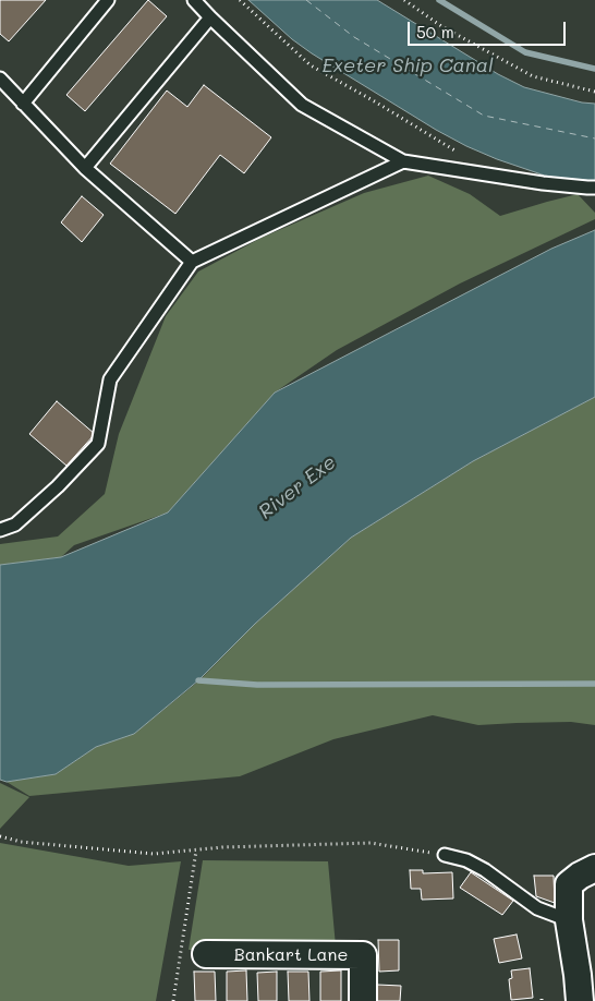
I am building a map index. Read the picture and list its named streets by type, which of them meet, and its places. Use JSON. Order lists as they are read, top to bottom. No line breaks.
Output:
{"streets":{"street":["Bankart Lane"]},"water":["Exeter Ship Canal","River Exe"],"scale_bar":"50 m"}
